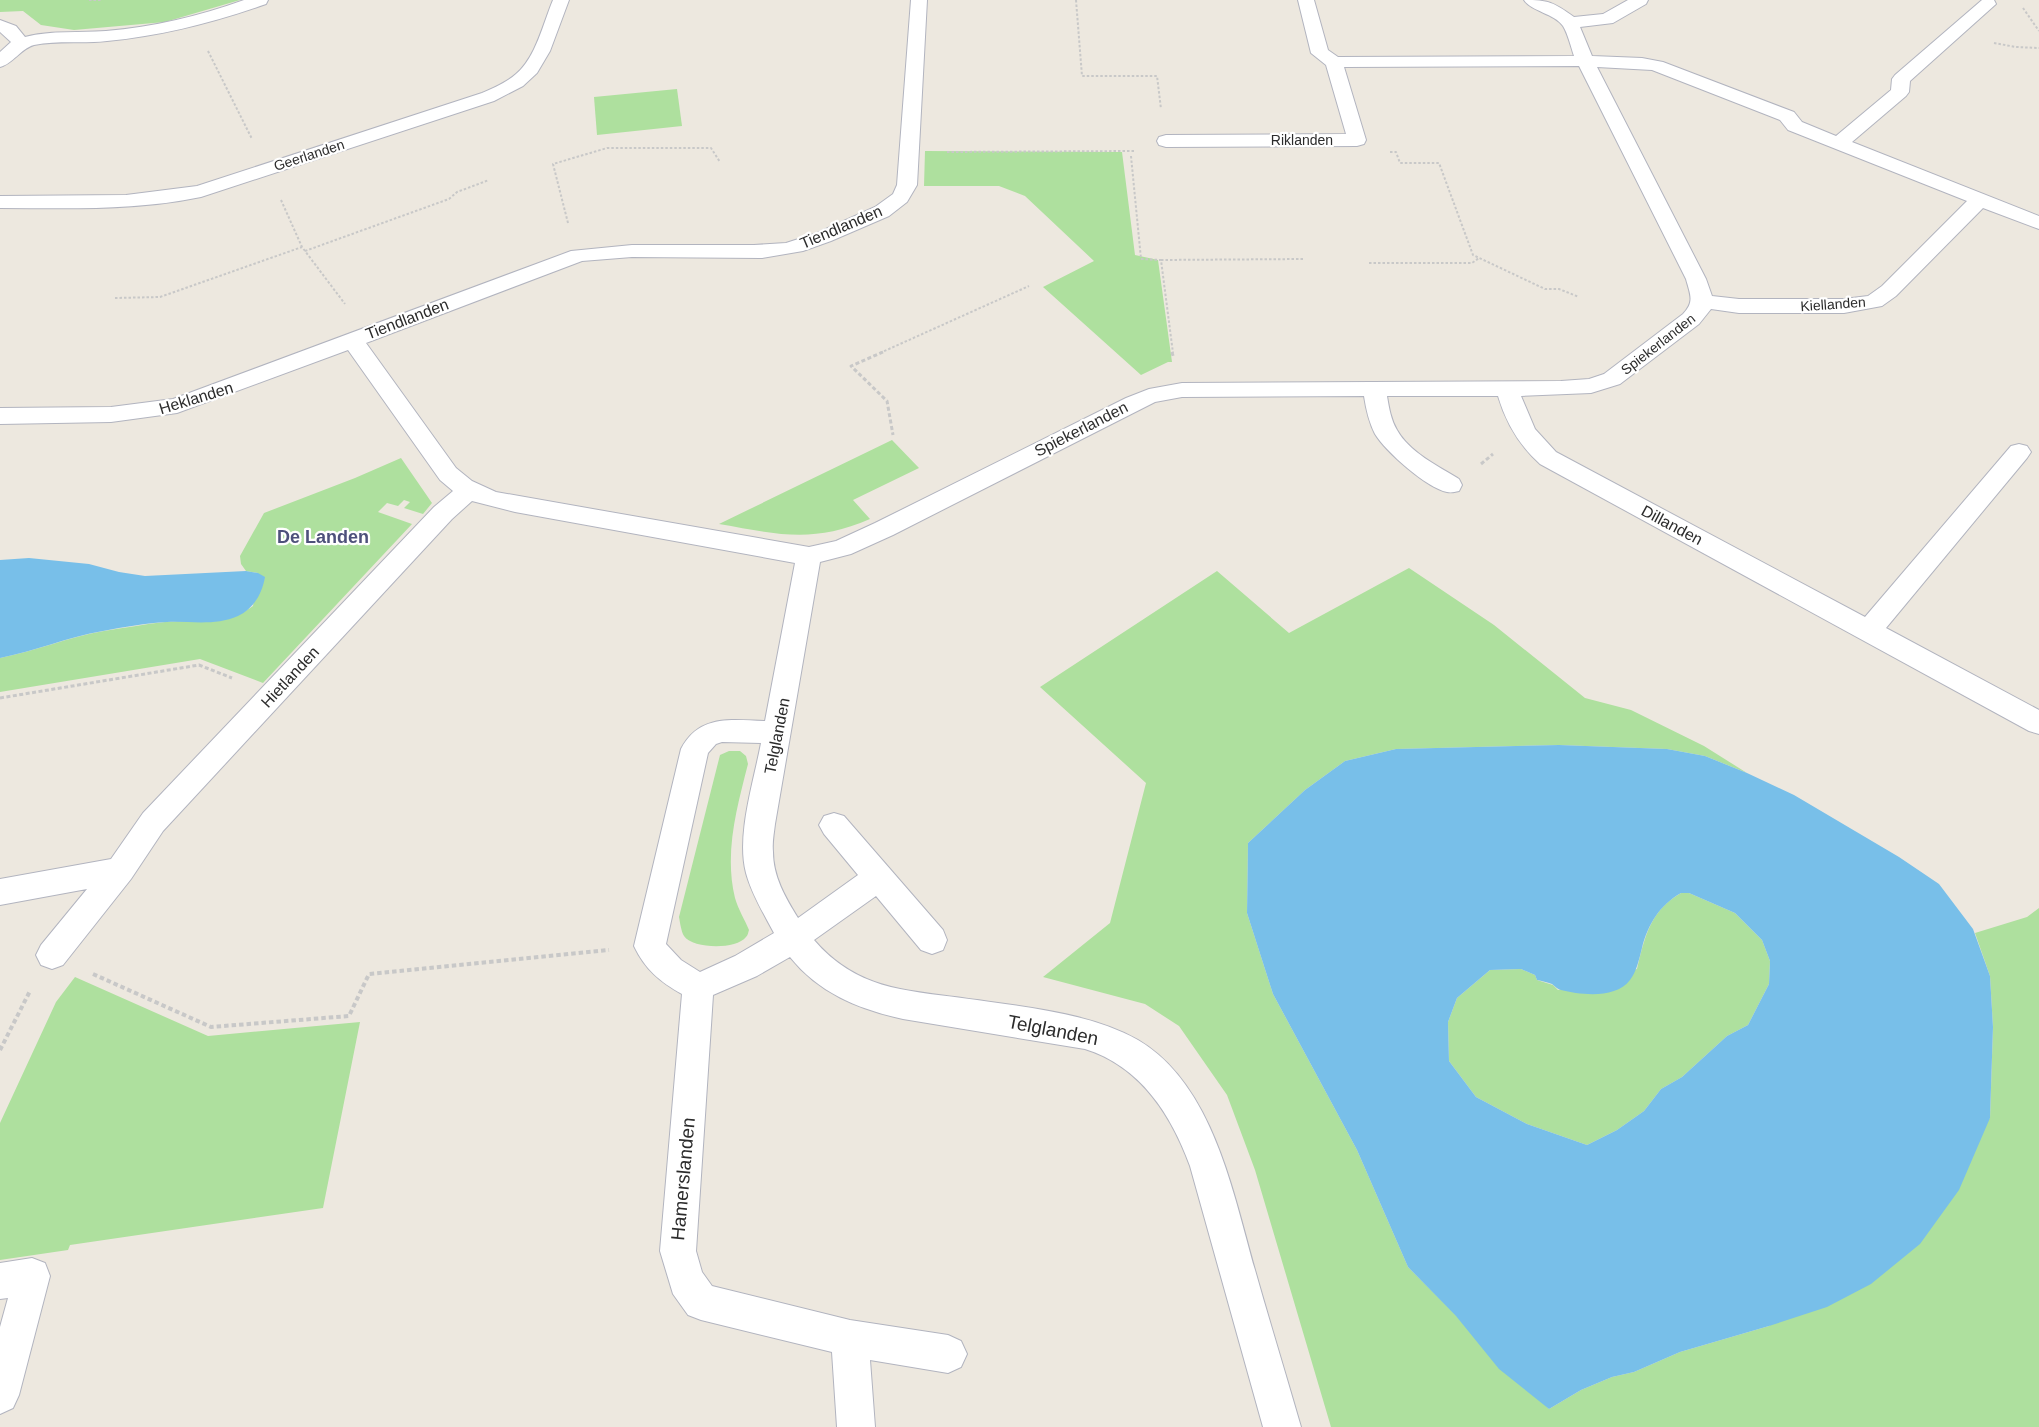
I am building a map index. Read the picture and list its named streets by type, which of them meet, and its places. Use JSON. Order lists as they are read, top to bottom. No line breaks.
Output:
{"streets":{"street":["Riklanden","Geerlanden","Tiendlanden","Kiellanden","Spiekerlanden","Heklanden","Dillanden","Hietlanden","Telglanden","Hamerslanden"]},"crossings":[["Tiendlanden","Spiekerlanden"],["Tiendlanden","Heklanden"],["Tiendlanden","Hietlanden"],["Tiendlanden","Telglanden"],["Kiellanden","Spiekerlanden"],["Spiekerlanden","Dillanden"],["Spiekerlanden","Telglanden"]],"districts":["De Landen"]}
